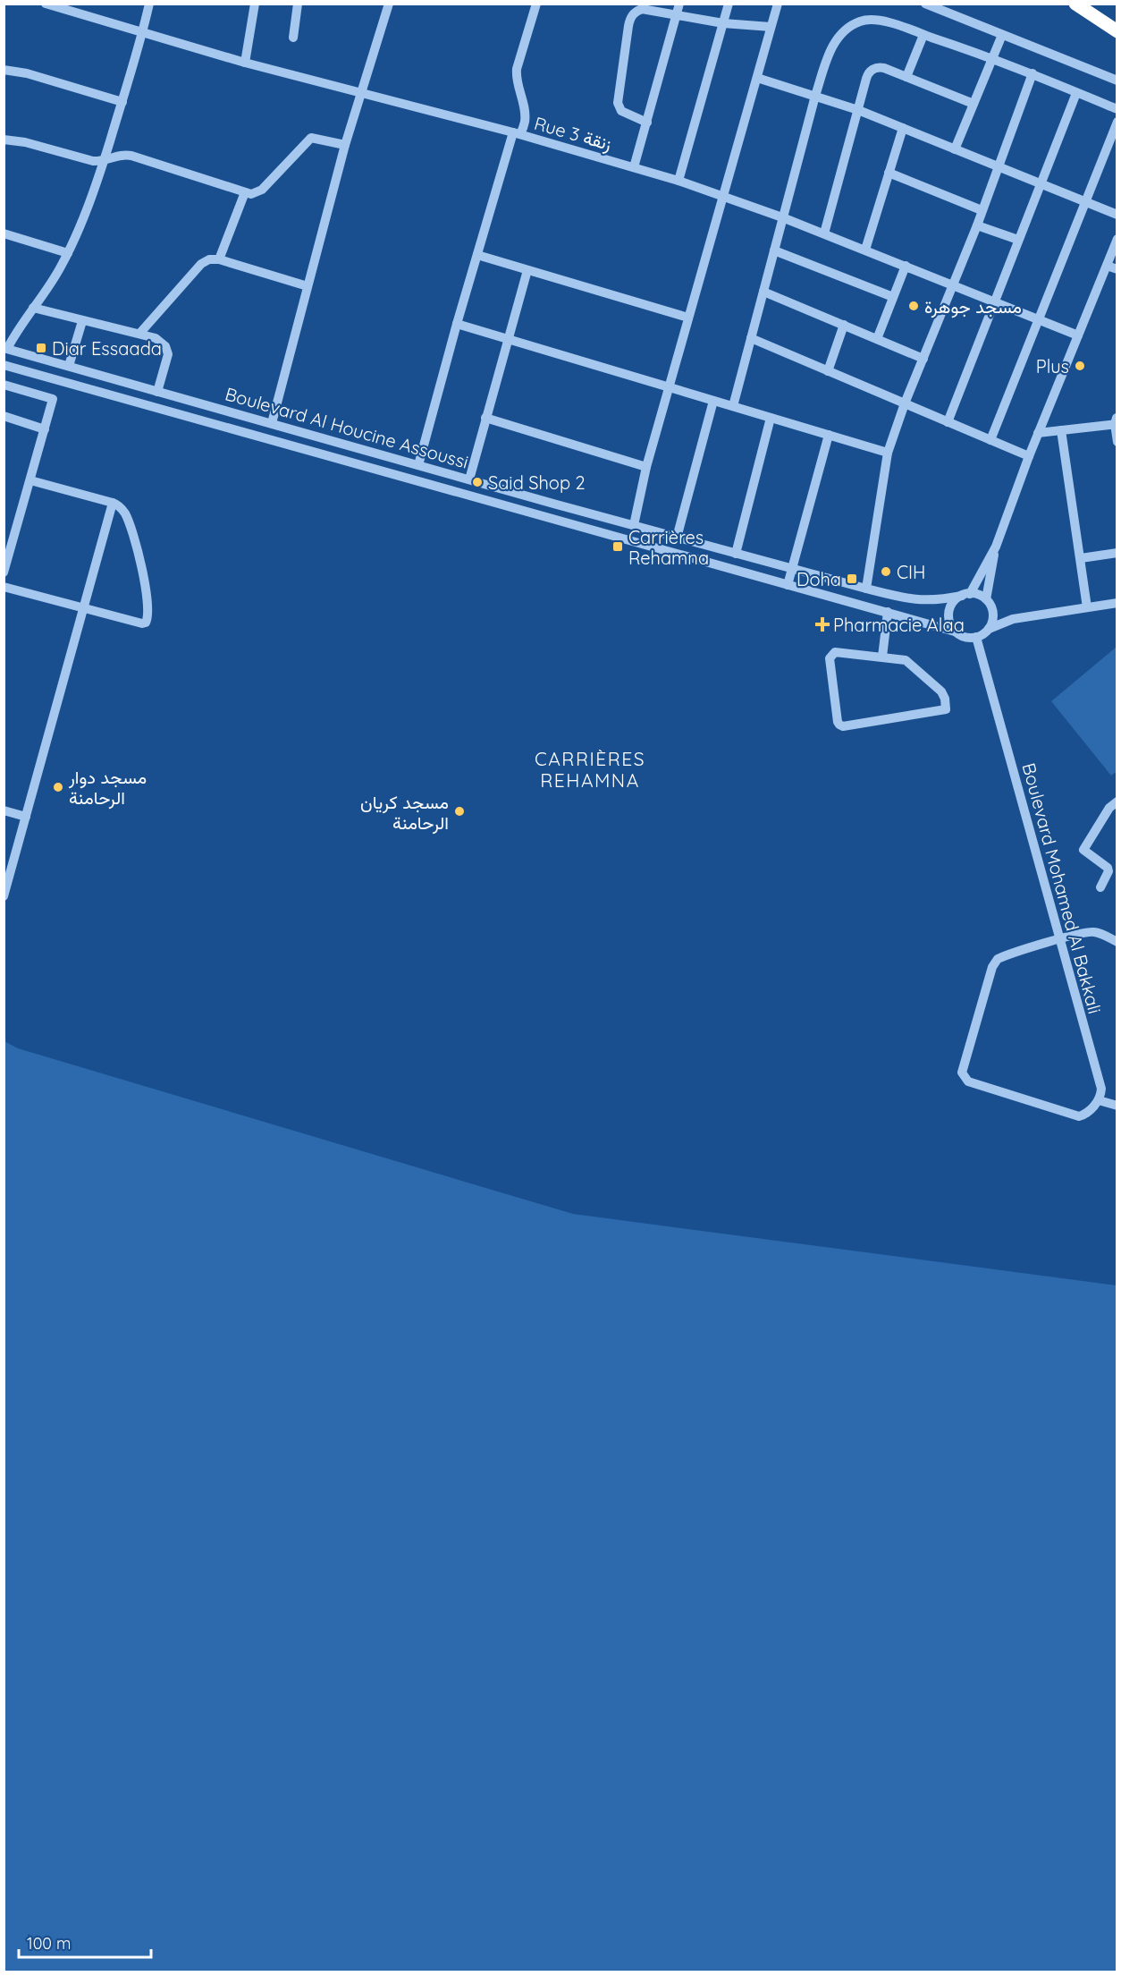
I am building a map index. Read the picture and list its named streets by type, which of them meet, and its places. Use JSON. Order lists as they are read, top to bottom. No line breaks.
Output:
{"streets":{"street":["Rue 3 زنقة","Boulevard Al Houcine Assoussi","Boulevard Mohamed Al Bakkali"]},"crossings":[["Boulevard Al Houcine Assoussi","Boulevard Mohamed Al Bakkali"]],"districts":["CARRIÈRES REHAMNA"],"places":{"other":["مسجد جوهرة","Plus","Said Shop 2","CIH","مسجد دوار الرحامنة","مسجد كريان الرحامنة"],"transit":["Diar Essaada","Carrières Rehamna","Doha"],"health":["Pharmacie Alaa"]},"scale_bar":"100 m"}
